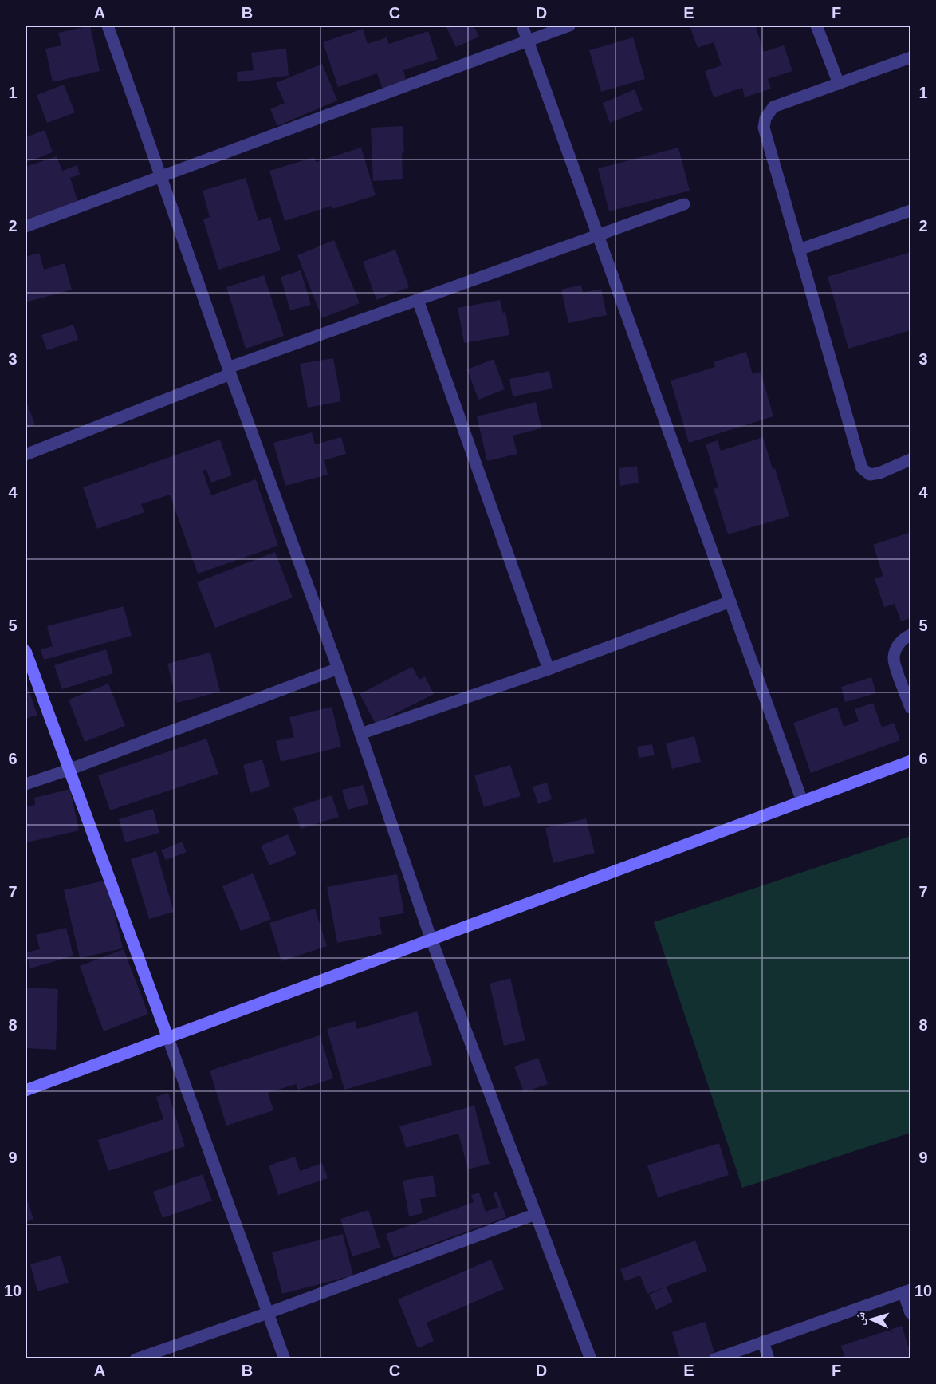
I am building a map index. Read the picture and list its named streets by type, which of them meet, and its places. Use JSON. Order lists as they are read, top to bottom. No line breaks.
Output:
{"north":"left","grid":{"columns":["A","B","C","D","E","F"],"rows":["1","2","3","4","5","6","7","8","9","10"]}}
